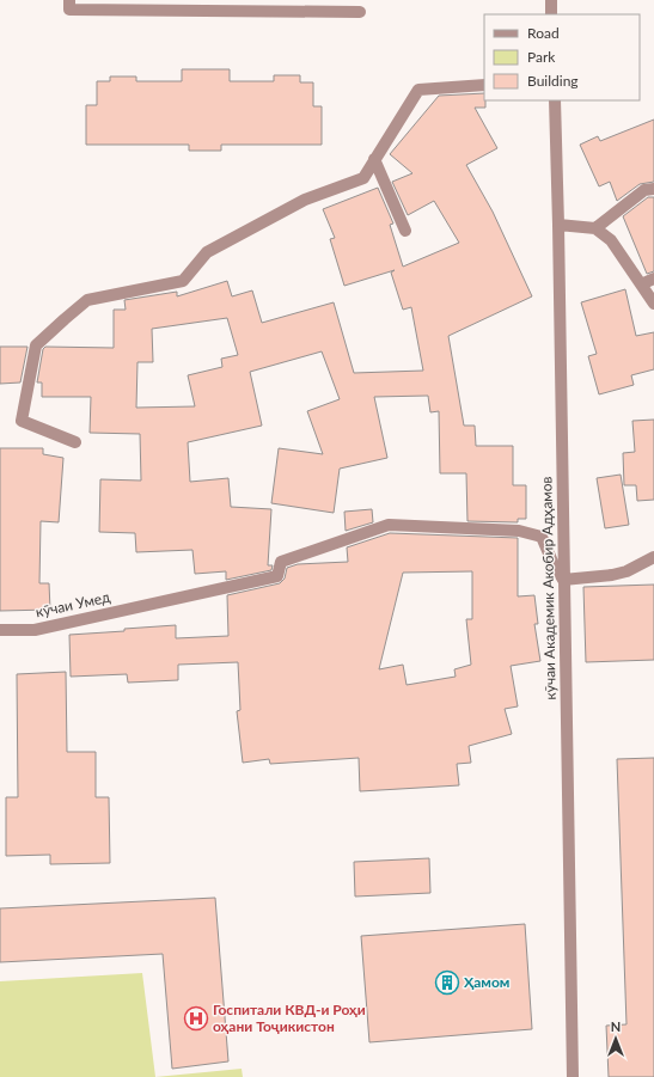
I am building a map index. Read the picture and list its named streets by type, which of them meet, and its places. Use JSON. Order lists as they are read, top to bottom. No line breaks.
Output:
{"streets":{"street":["кӯчаи Академик Акобир Адҳамов","кӯчаи Умед"]},"crossings":[["кӯчаи Академик Акобир Адҳамов","кӯчаи Умед"]],"places":{"building":["Ҳамом"],"hospital":["Госпитали КВД-и Роҳи оҳани Тоҷикистон"]},"legend":["Road","Park","Building"],"north":"top"}
